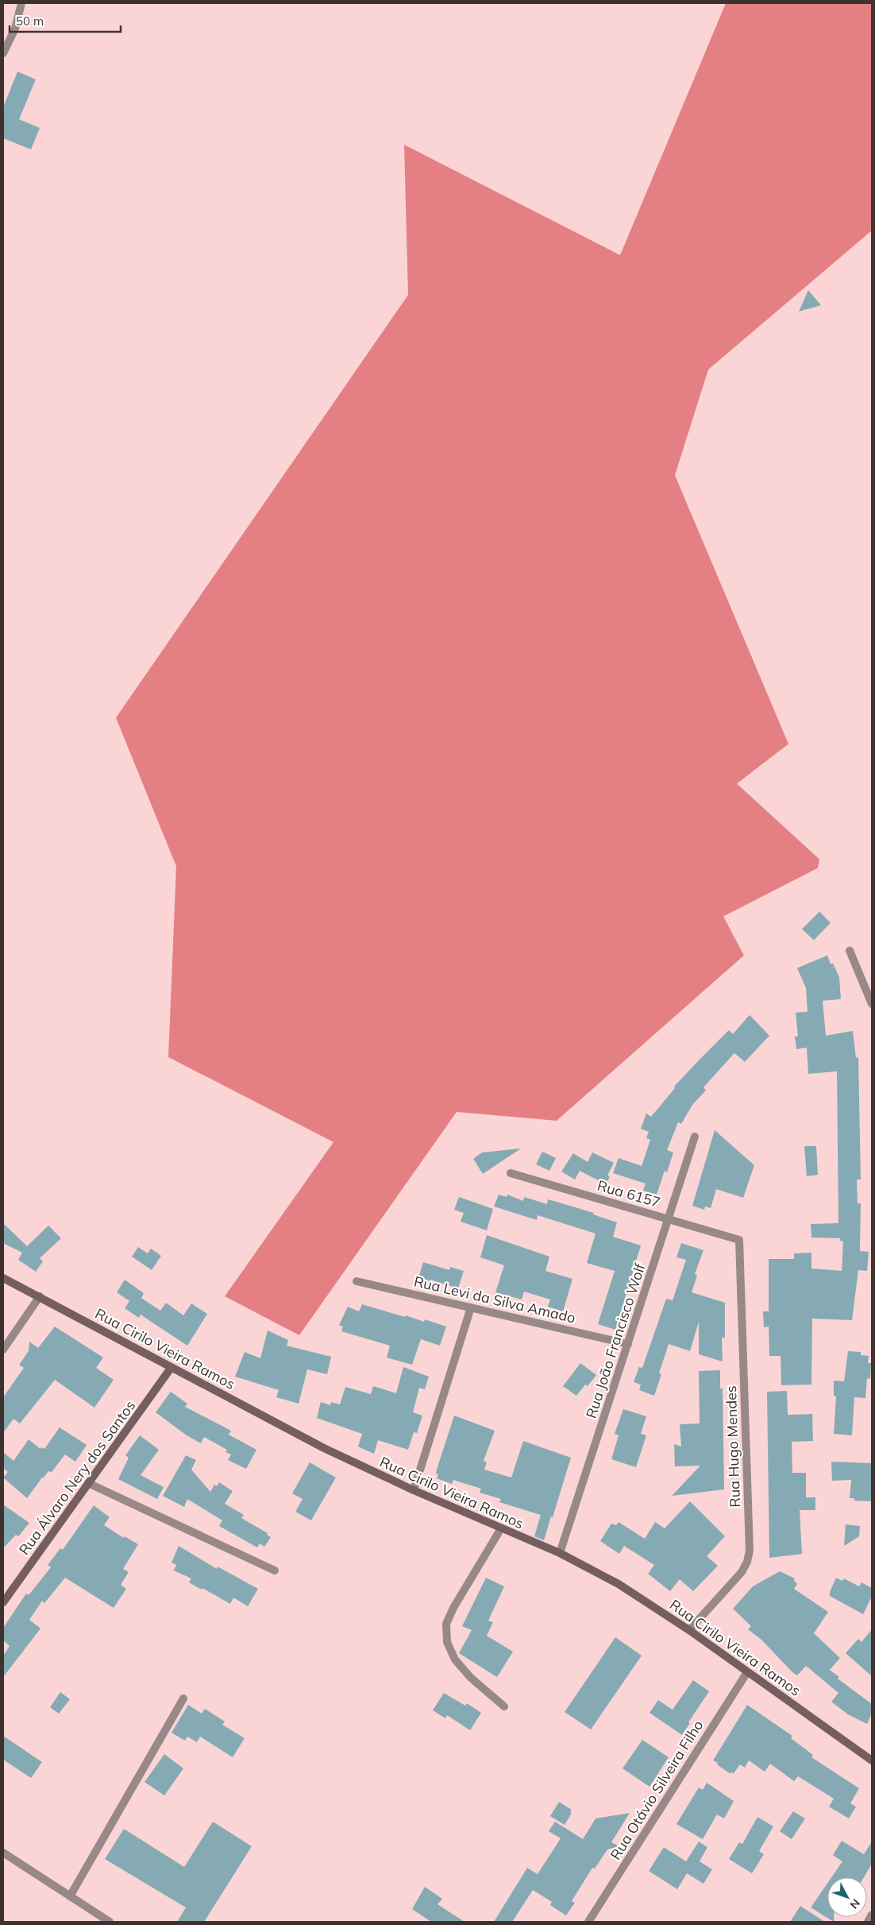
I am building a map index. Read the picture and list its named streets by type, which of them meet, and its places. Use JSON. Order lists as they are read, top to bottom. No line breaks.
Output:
{"streets":{"main road":["Rua Cirilo Vieira Ramos","Rua Álvaro Nery dos Santos"],"street":["Rua 6157","Rua Levi da Silva Amado","Rua João Francisco Wolf","Rua Hugo Mendes","Rua Otávio Silveira Filho"]},"crossings":[["Rua 6157","Rua João Francisco Wolf"],["Rua 6157","Rua Hugo Mendes"],["Rua Levi da Silva Amado","Rua João Francisco Wolf"],["Rua João Francisco Wolf","Rua Cirilo Vieira Ramos"],["Rua Cirilo Vieira Ramos","Rua Hugo Mendes"],["Rua Cirilo Vieira Ramos","Rua Álvaro Nery dos Santos"],["Rua Cirilo Vieira Ramos","Rua Otávio Silveira Filho"]],"scale_bar":"50 m","north":"bottom right"}
